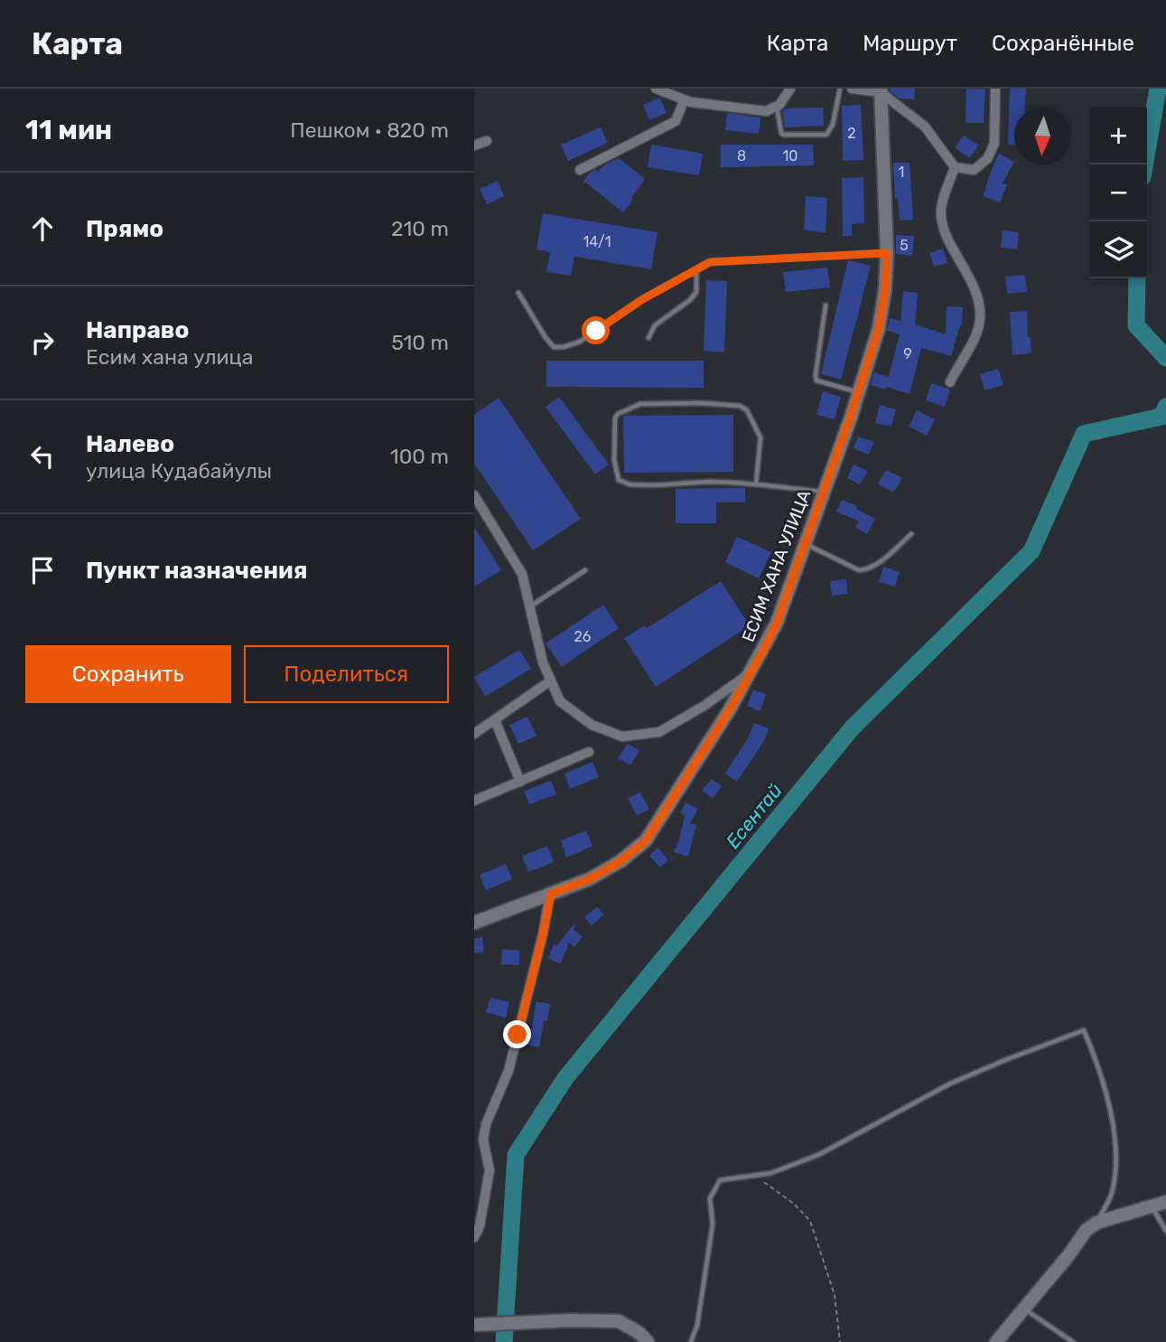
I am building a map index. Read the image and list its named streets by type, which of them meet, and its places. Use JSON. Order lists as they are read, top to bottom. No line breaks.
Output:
{"streets":{"street":["ЕСИМ ХАНА УЛИЦА"]},"water":["Есентай"],"house_numbers":["2","8","10","1","14/1","5","9","26"],"north":"bottom","page":{"header":"Карта","nav":["Карта","Маршрут","Сохранённые"],"heading":["11 мин","Пешком · 820 m"],"map_buttons":["+","−"],"list":[["Прямо","210 m"],["Направо","Есим хана улица","510 m"],["Налево","улица Кудабайулы","100 m"],"Пункт назначения"],"buttons":["Сохранить","Поделиться"]}}
